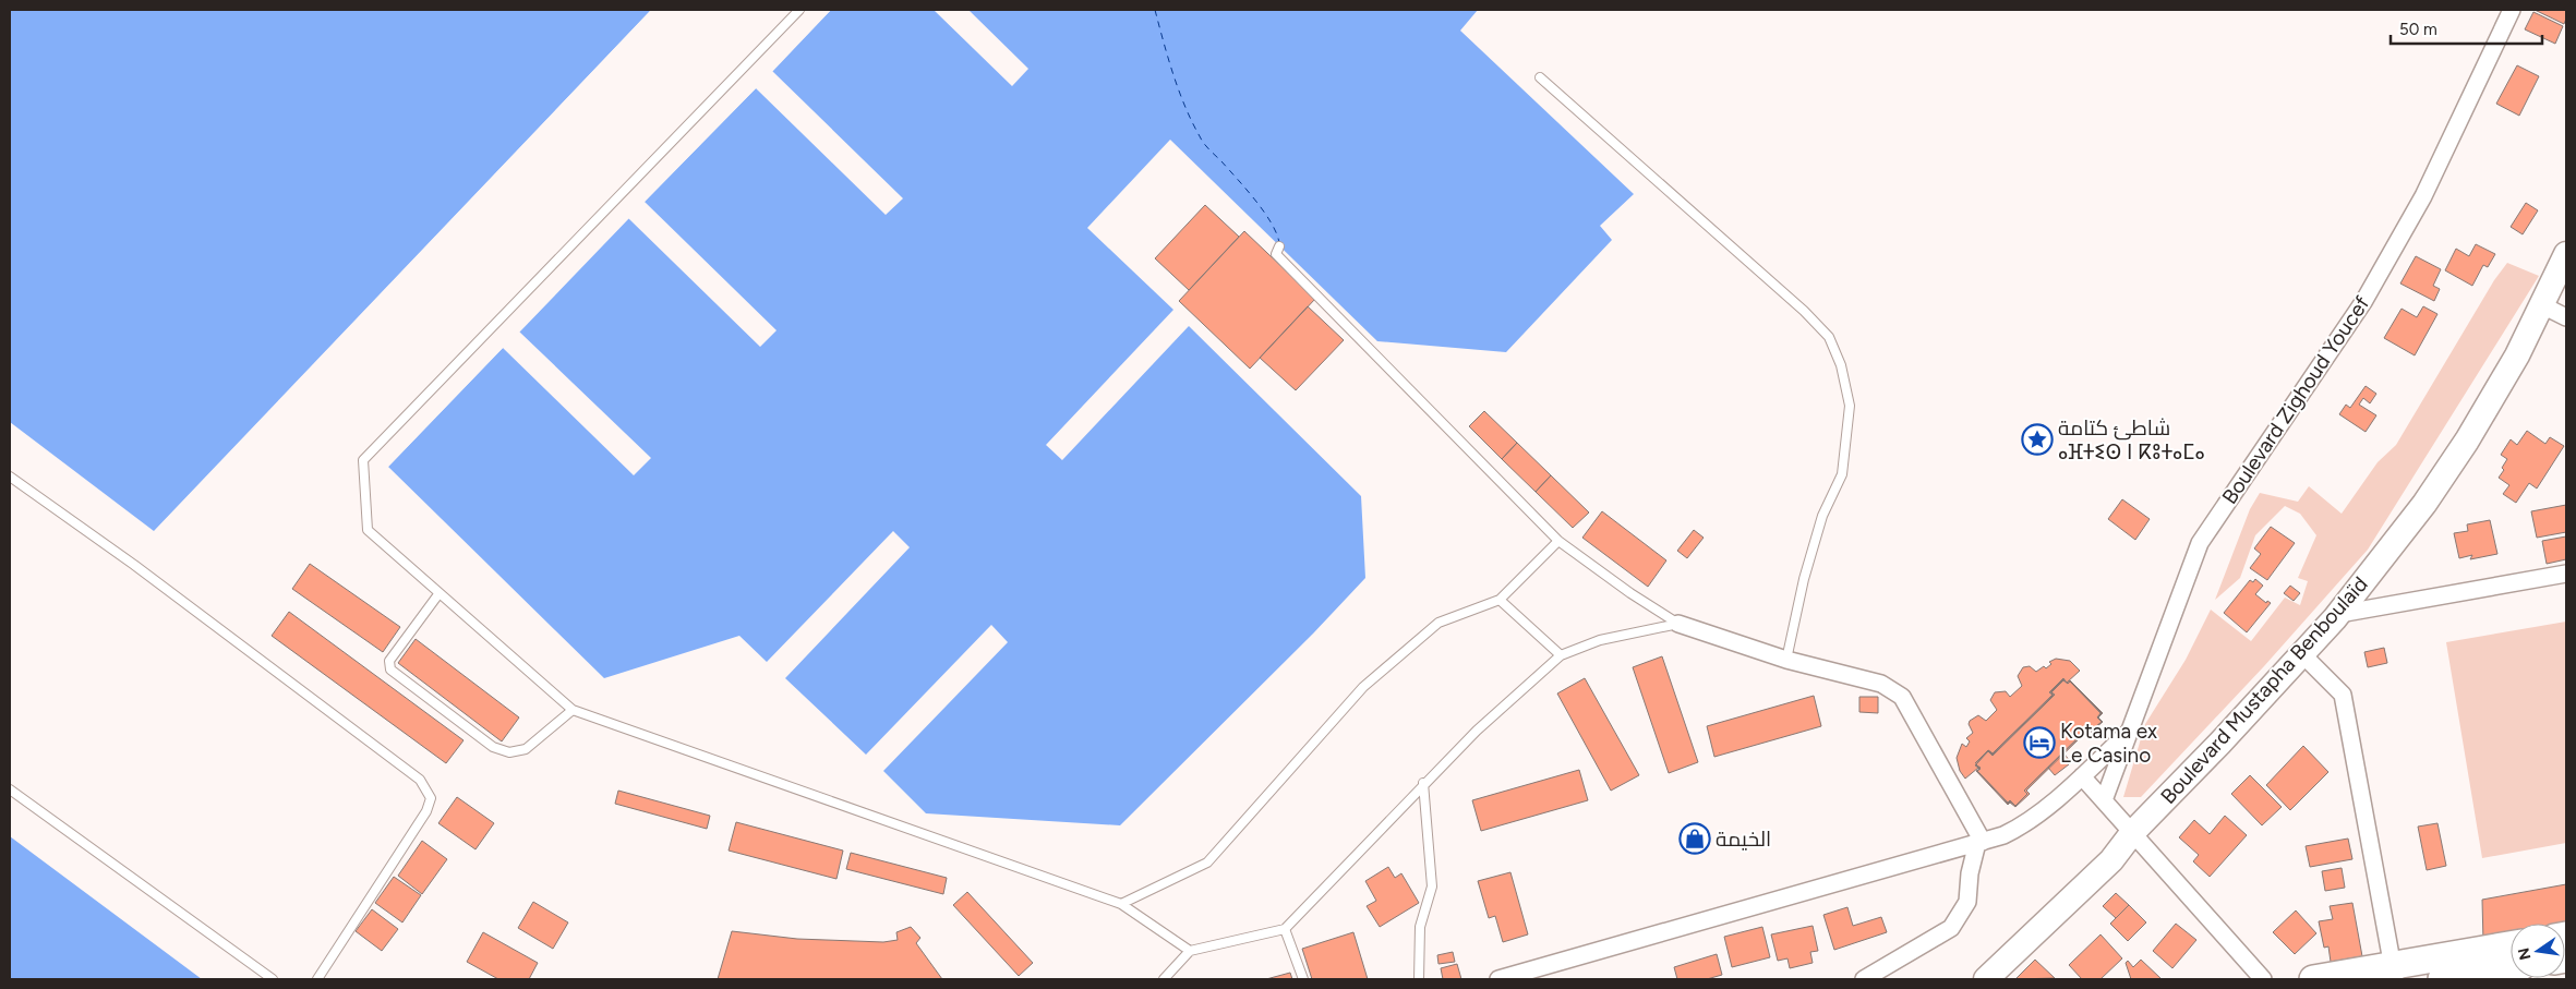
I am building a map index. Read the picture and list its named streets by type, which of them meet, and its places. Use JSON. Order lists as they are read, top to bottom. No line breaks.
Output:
{"streets":{"main road":["Boulevard Mustapha Benboulaïd"],"street":["Boulevard Zighoud Youcef"]},"places":{"place":["شاطئ كتامة ⴰⴼⵜⵉⵙ ⵏ ⴽⵓⵜⴰⵎⴰ"],"hotel":["Kotama ex Le Casino"],"shop":["الخيمة"]},"scale_bar":"50 m","north":"left"}
